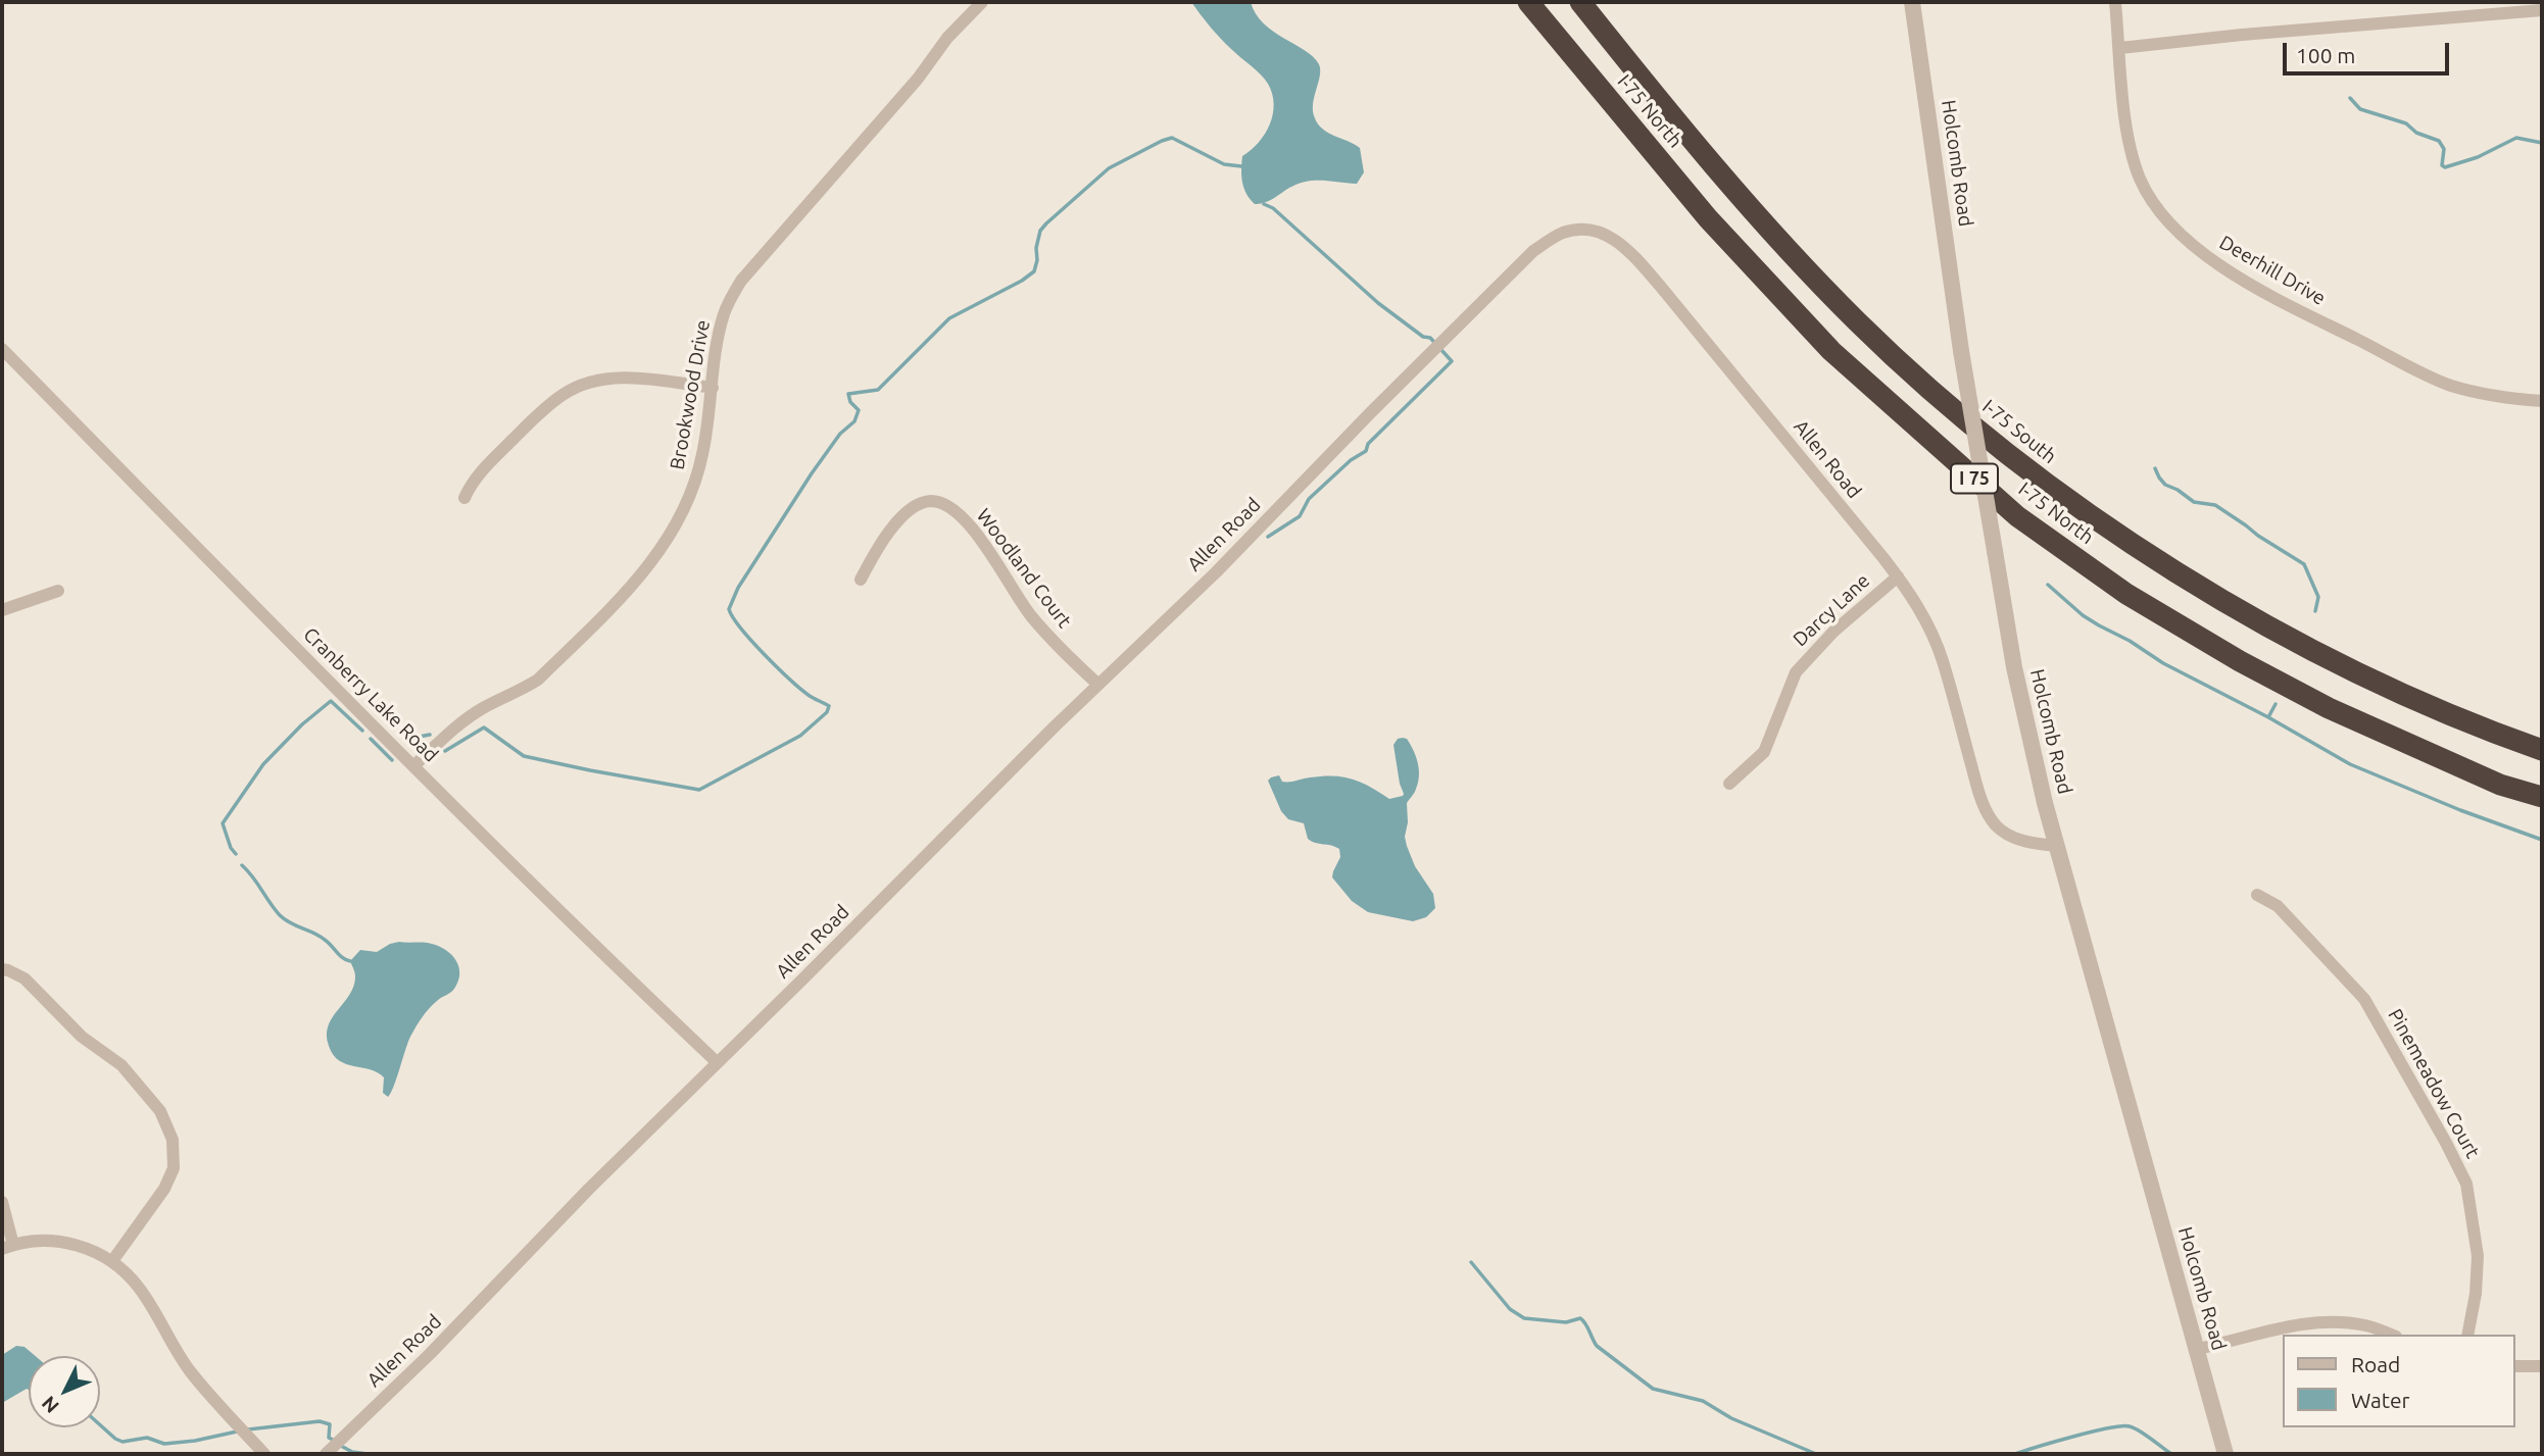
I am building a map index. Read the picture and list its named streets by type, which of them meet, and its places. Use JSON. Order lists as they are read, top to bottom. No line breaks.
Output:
{"streets":{"highway":["I-75 North","I-75 South","I 75"],"street":["Holcomb Road","Deerhill Drive","Brookwood Drive","Allen Road","Woodland Court","Darcy Lane","Cranberry Lake Road","Pinemeadow Court"]},"crossings":[["Holcomb Road","Allen Road"],["Brookwood Drive","Cranberry Lake Road"],["Allen Road","Woodland Court"],["Allen Road","Darcy Lane"],["Allen Road","Cranberry Lake Road"]],"legend":["Road","Water"],"scale_bar":"100 m","north":"bottom left"}
